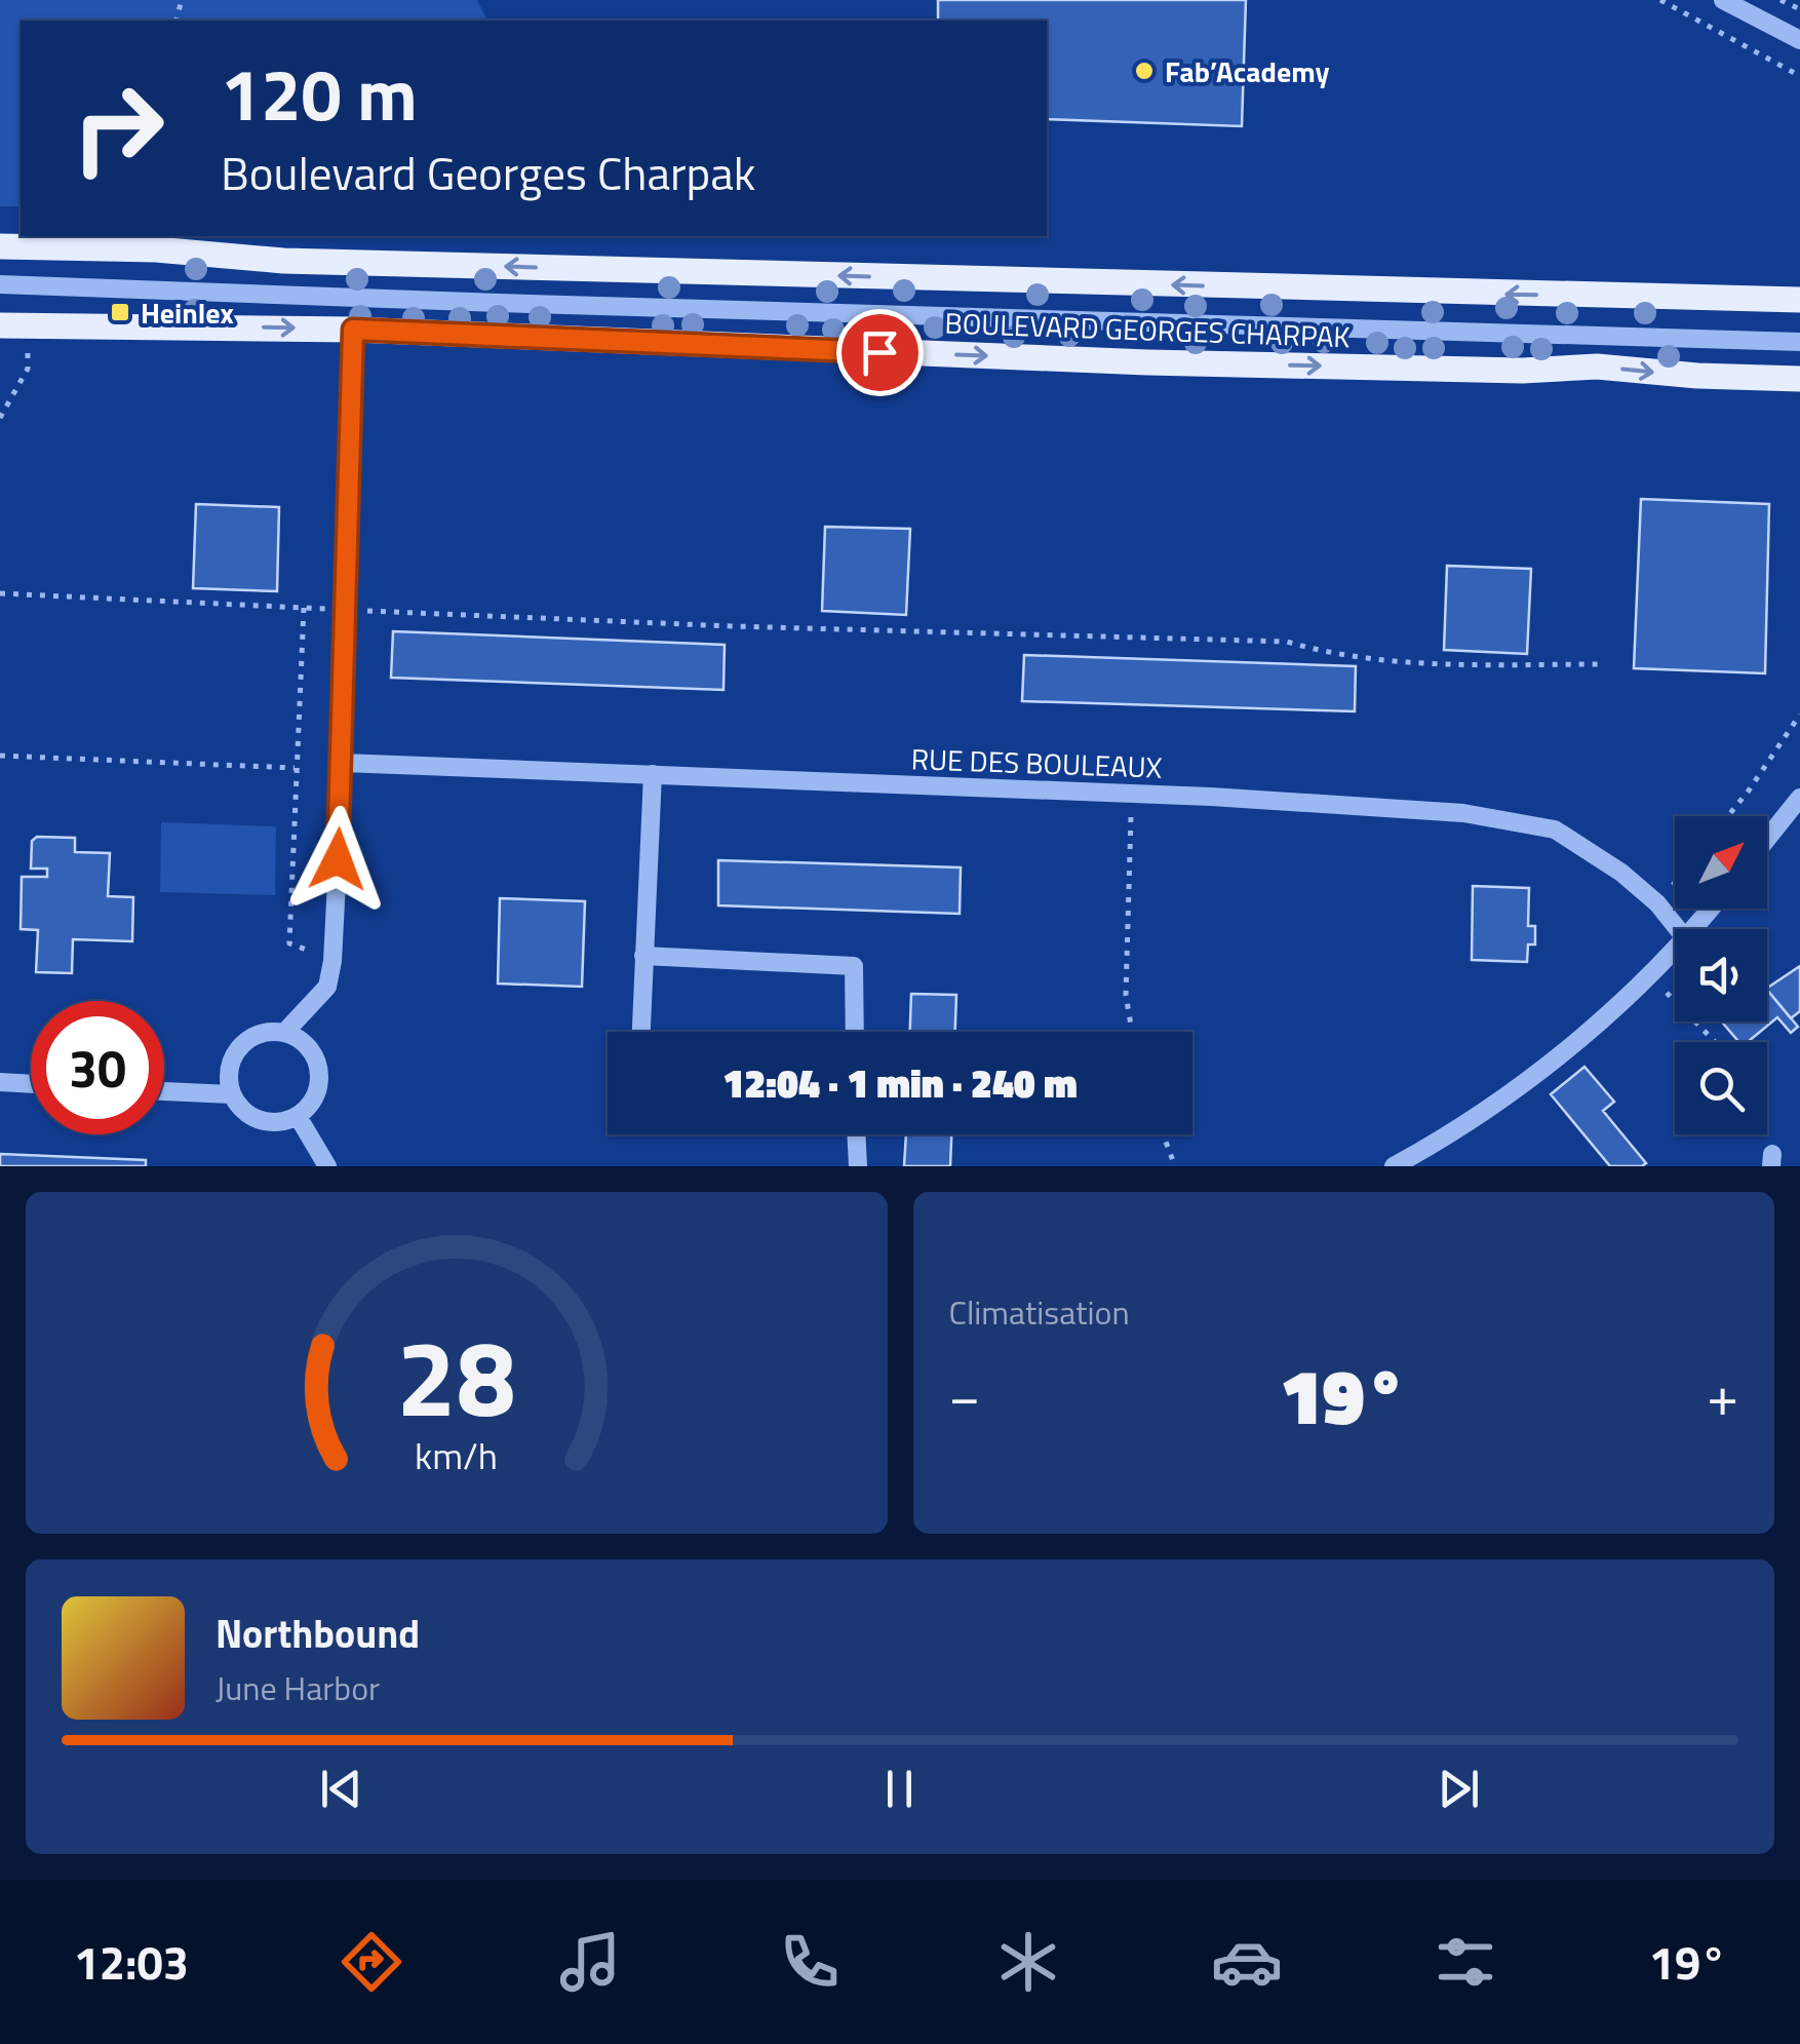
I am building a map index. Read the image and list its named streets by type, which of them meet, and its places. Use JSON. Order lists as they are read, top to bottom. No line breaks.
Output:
{"streets":{"main road":["BOULEVARD GEORGES CHARPAK"],"street":["RUE DES BOULEAUX"]},"places":{"other":["Fab’Academy"],"transit":["Heinlex"]},"north":"top right","page":{"turn":["120 m","Boulevard Georges Charpak"],"limit":"30","trip":"12:04 · 1 min · 240 m","tile":"Climatisation","heat":["−","19°","+"],"song":["Northbound","June Harbor"],"tabs":["12:03","19°"],"gauge":["28","km/h"]}}
